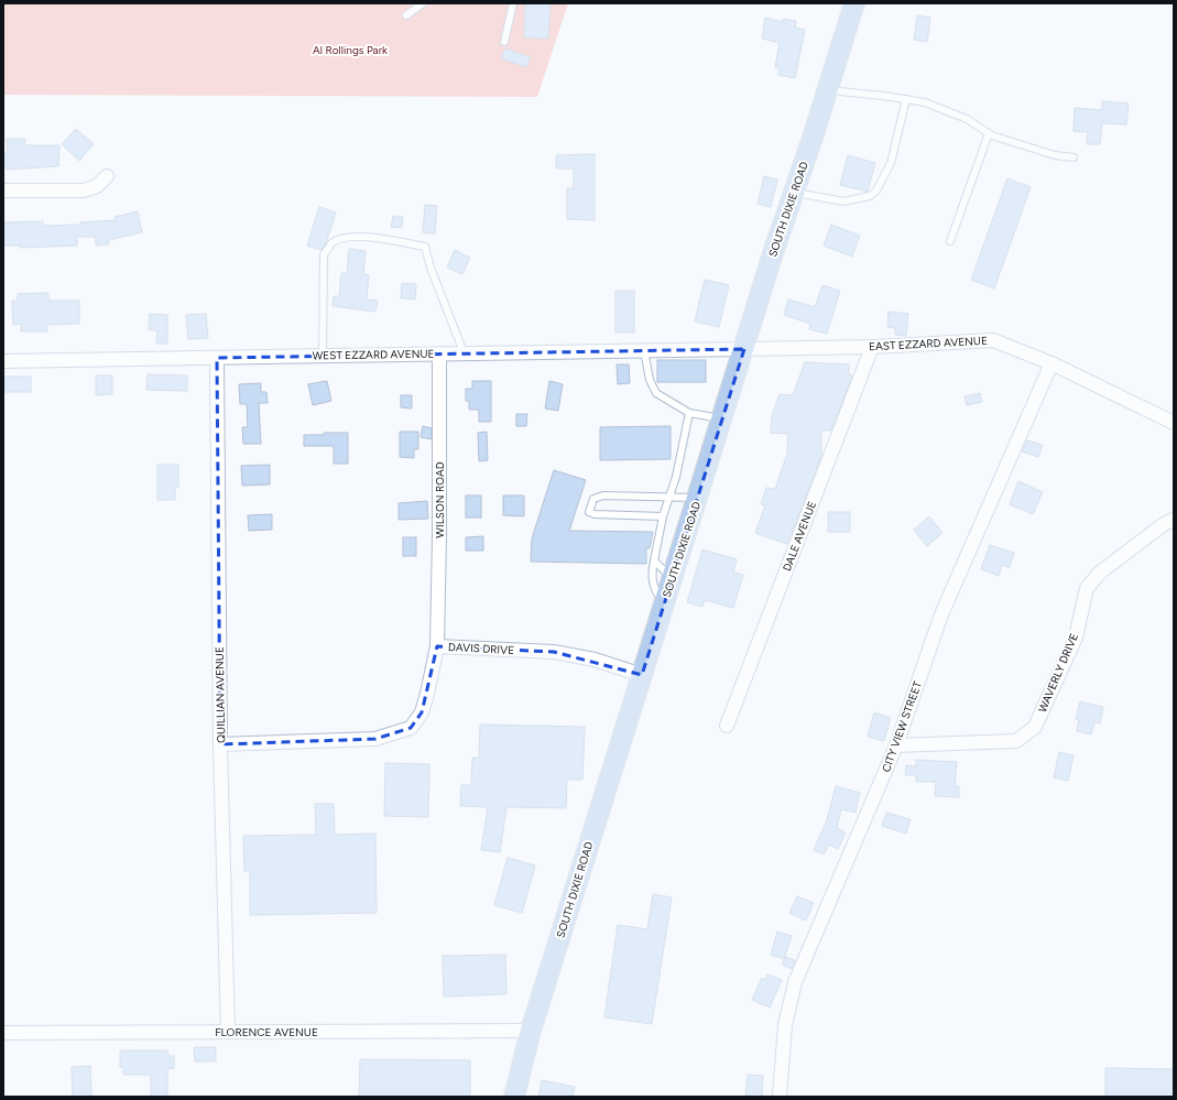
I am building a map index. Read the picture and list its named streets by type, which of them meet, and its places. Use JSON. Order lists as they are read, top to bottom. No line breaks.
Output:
{"streets":{"main road":["SOUTH DIXIE ROAD"],"street":["EAST EZZARD AVENUE","WEST EZZARD AVENUE","WILSON ROAD","DALE AVENUE","DAVIS DRIVE","WAVERLY DRIVE","QUILLIAN AVENUE","CITY VIEW STREET","FLORENCE AVENUE"]},"crossings":[["SOUTH DIXIE ROAD","EAST EZZARD AVENUE"],["SOUTH DIXIE ROAD","WEST EZZARD AVENUE"],["SOUTH DIXIE ROAD","DAVIS DRIVE"],["SOUTH DIXIE ROAD","FLORENCE AVENUE"],["EAST EZZARD AVENUE","WEST EZZARD AVENUE"],["EAST EZZARD AVENUE","DALE AVENUE"],["EAST EZZARD AVENUE","CITY VIEW STREET"],["WEST EZZARD AVENUE","WILSON ROAD"],["WEST EZZARD AVENUE","QUILLIAN AVENUE"],["WILSON ROAD","DAVIS DRIVE"],["DAVIS DRIVE","QUILLIAN AVENUE"],["WAVERLY DRIVE","CITY VIEW STREET"],["QUILLIAN AVENUE","FLORENCE AVENUE"]],"parks":["Al Rollings Park"]}
